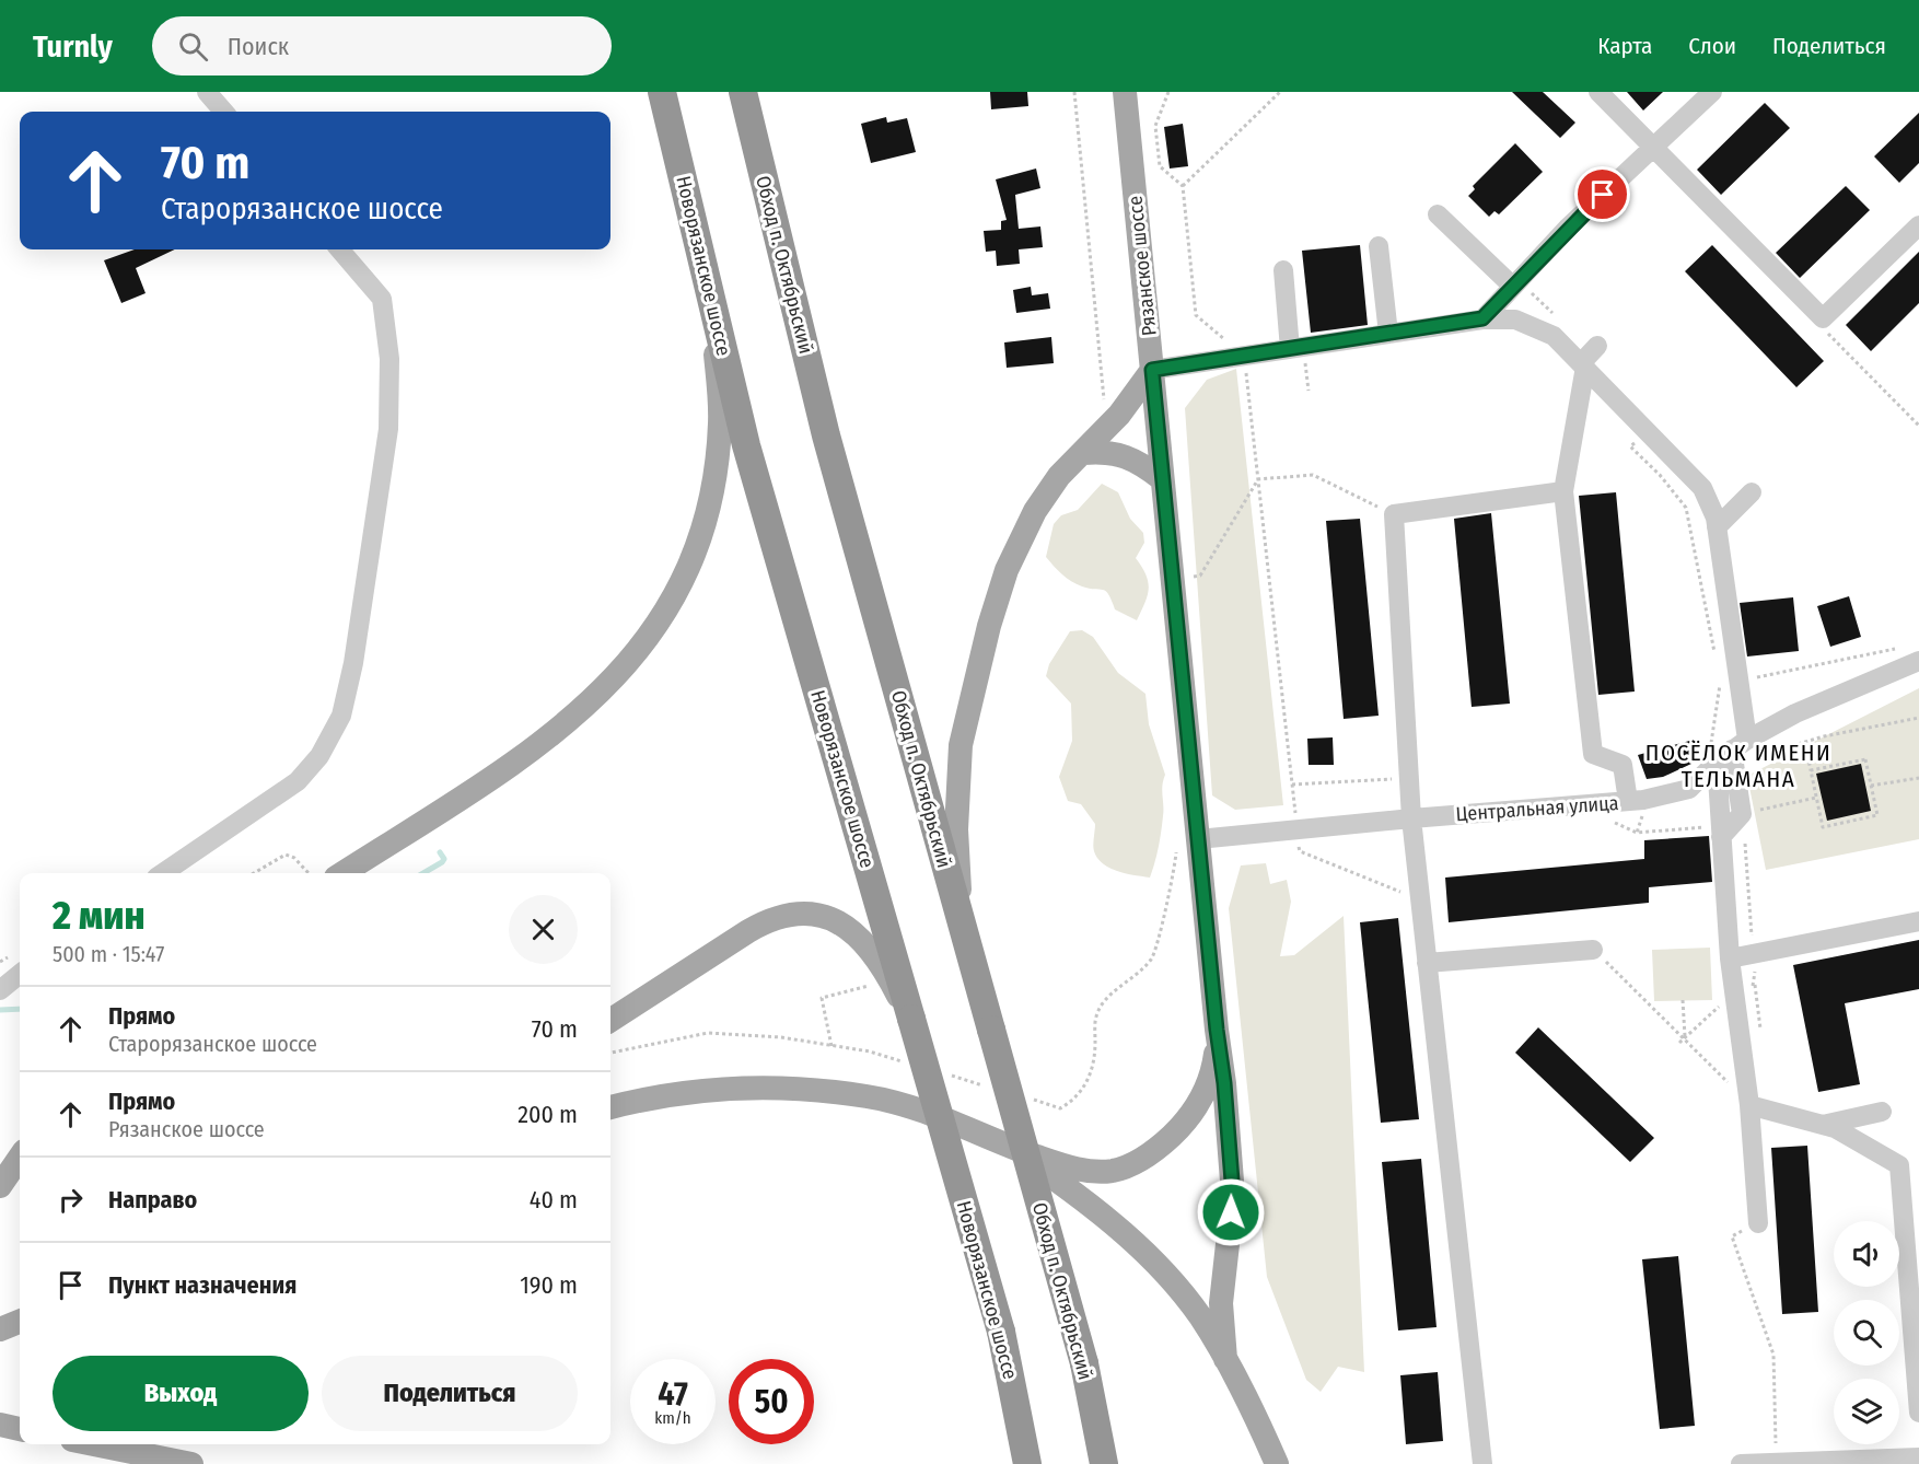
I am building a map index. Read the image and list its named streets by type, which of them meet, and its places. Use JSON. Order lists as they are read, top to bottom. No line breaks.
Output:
{"streets":{"highway":["Обход п. Октябрьский","Новорязанское шоссе"],"main road":["Рязанское шоссе"],"street":["Центральная улица"]},"crossings":[["Рязанское шоссе","Центральная улица"]],"districts":["ПОСЁЛОК ИМЕНИ ТЕЛЬМАНА"],"page":{"header":"Turnly","search":"Поиск","nav":["Карта","Слои","Поделиться"],"turn":["70 m","Старорязанское шоссе"],"heading":["2 мин","500 m · 15:47"],"list":[{"name":"Прямо","note":"Старорязанское шоссе","value":"70 m"},{"name":"Прямо","note":"Рязанское шоссе","value":"200 m"},{"name":"Направо","value":"40 m"},{"name":"Пункт назначения","value":"190 m"}],"buttons":["Выход","Поделиться"],"speed":"47 km/h","limit":"50"}}
